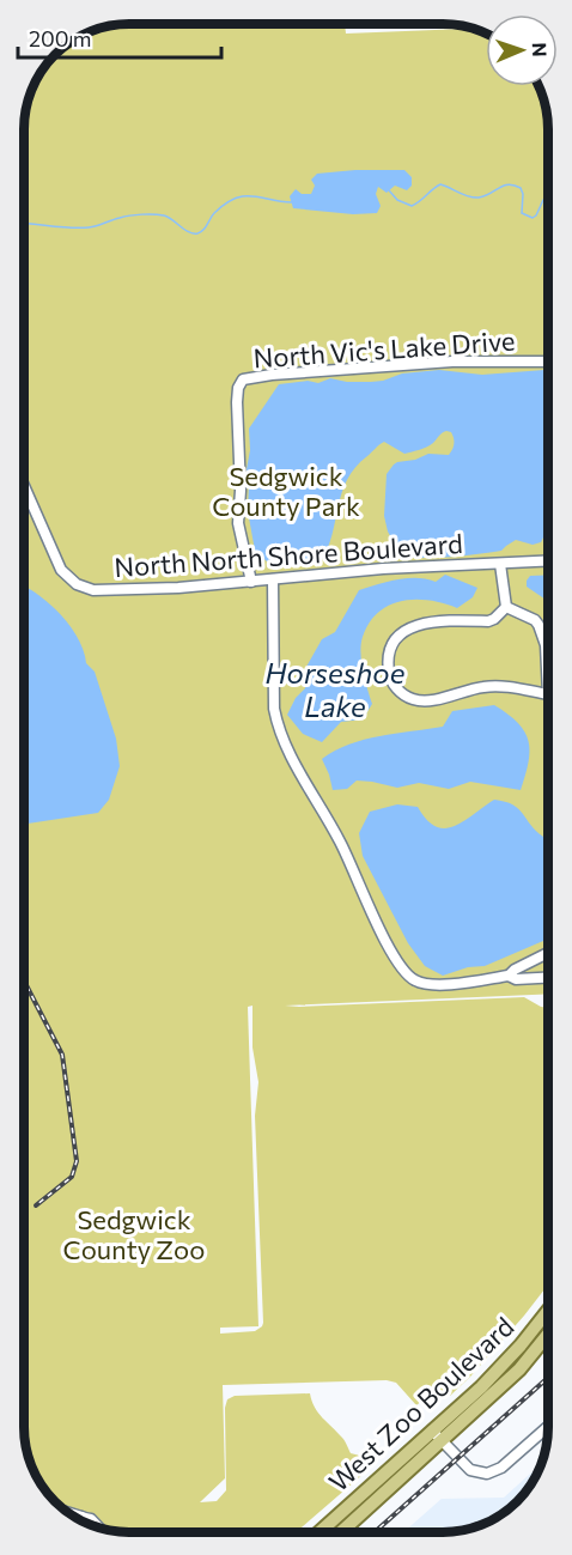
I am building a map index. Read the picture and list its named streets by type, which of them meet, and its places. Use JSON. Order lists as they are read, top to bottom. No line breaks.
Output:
{"streets":{"main road":["West Zoo Boulevard"],"street":["North Vic's Lake Drive","North North Shore Boulevard"]},"crossings":[["North Vic's Lake Drive","North North Shore Boulevard"]],"water":["Horseshoe Lake"],"parks":["Sedgwick County Park","Sedgwick County Zoo"],"scale_bar":"200 m","north":"right"}
